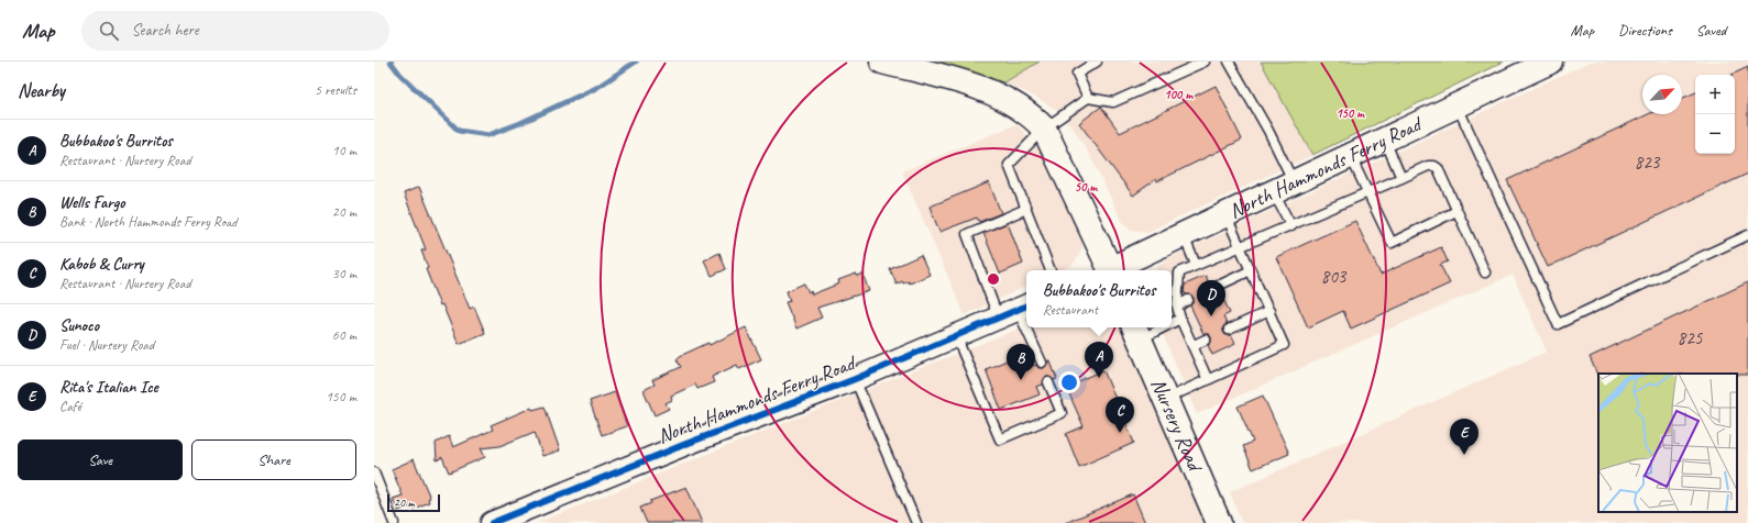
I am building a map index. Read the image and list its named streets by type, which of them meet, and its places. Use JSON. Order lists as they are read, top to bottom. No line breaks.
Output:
{"streets":{"main road":["North Hammonds Ferry Road","Nursery Road"]},"house_numbers":["823","803","825"],"scale_bar":"20 m","north":"top right","page":{"header":"Map","search":"Search here","nav":["Map","Directions","Saved"],"heading":["Nearby","5 results"],"map_buttons":["+","−"],"list":[{"mark":"A","name":"Bubbakoo's Burritos","note":"Restaurant · Nursery Road","value":"10 m"},{"mark":"B","name":"Wells Fargo","note":"Bank · North Hammonds Ferry Road","value":"20 m"},{"mark":"C","name":"Kabob & Curry","note":"Restaurant · Nursery Road","value":"30 m"},{"mark":"D","name":"Sunoco","note":"Fuel · Nursery Road","value":"60 m"},{"mark":"E","name":"Rita's Italian Ice","note":"Café","value":"150 m"}],"popup":["Bubbakoo's Burritos","Restaurant"],"pins":["D","A","B","C","E"],"buttons":["Save","Share"],"scale":"20 m"},"rings":["100 m","150 m","50 m"]}
